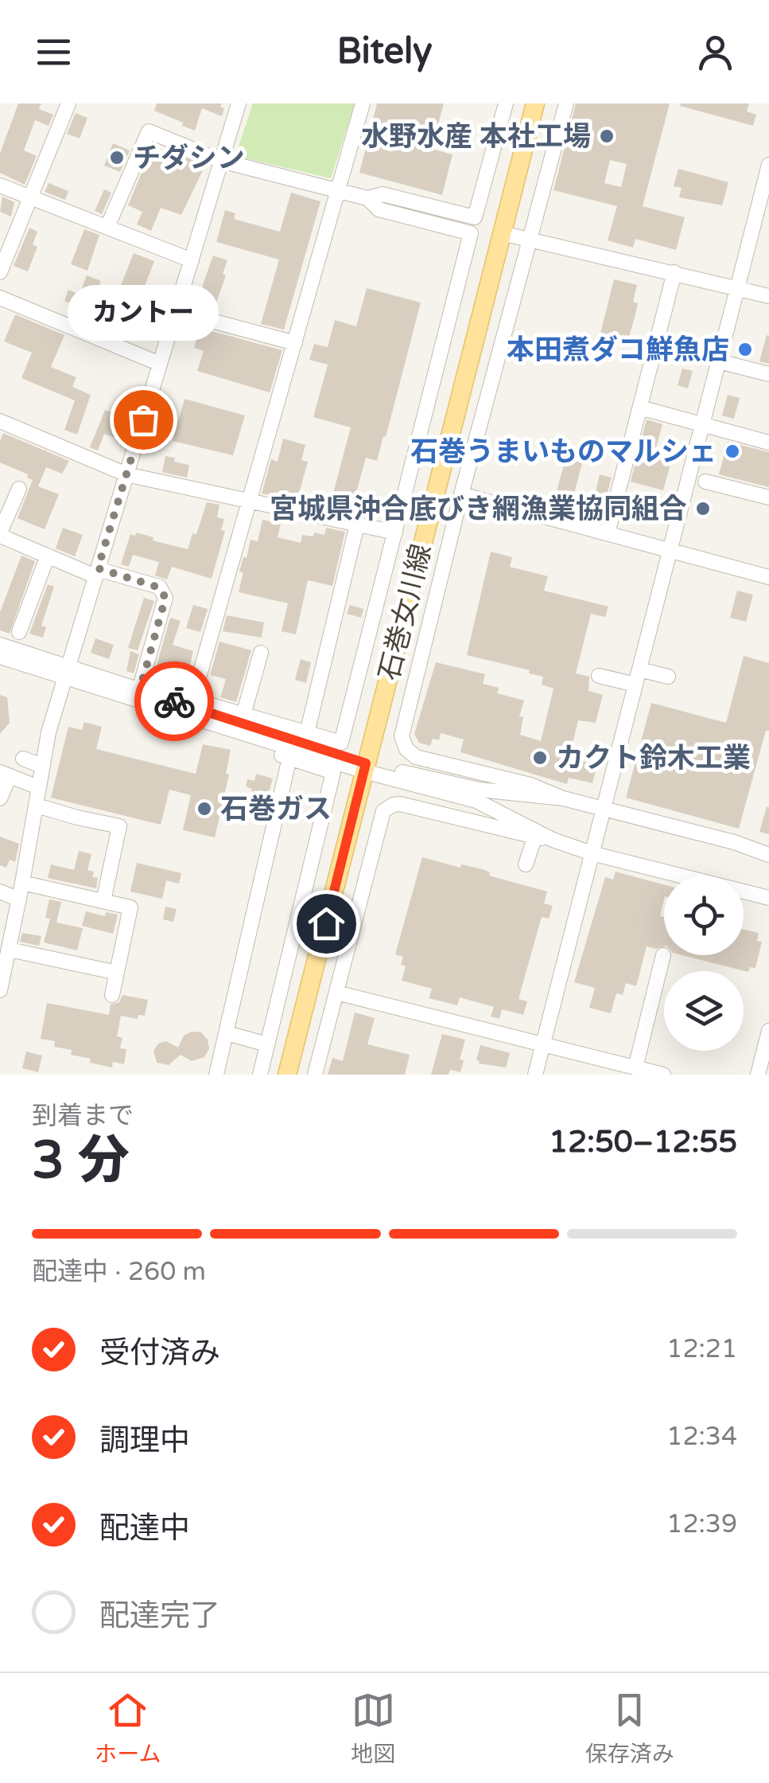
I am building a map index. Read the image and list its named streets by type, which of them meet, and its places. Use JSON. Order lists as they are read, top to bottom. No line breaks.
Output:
{"streets":{"main road":["石巻女川線"]},"places":["水野水産 本社工場","チダシン","本田煮ダコ鮮魚店","カントー","石巻うまいものマルシェ","宮城県沖合底びき網漁業協同組合","カクト鈴木工業","石巻ガス"],"page":{"header":"Bitely","bubble":"カントー","heading":["3 分","到着まで","12:50–12:55"],"bar":"配達中 · 260 m","list":[["受付済み","12:21"],["調理中","12:34"],["配達中","12:39"],"配達完了"],"tabs":["ホーム","地図","保存済み"]}}
